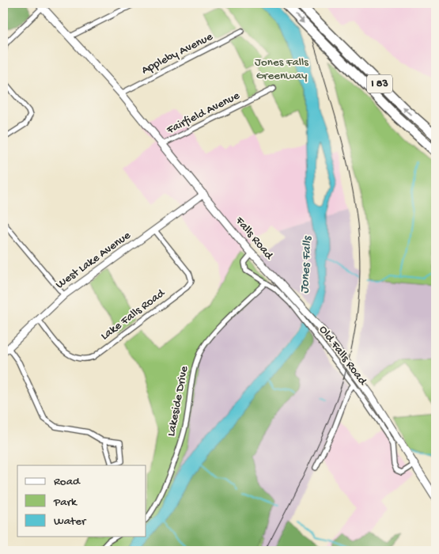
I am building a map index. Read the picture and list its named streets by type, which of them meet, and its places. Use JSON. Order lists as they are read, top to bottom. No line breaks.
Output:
{"streets":{"highway":["I 83"],"main road":["Falls Road"],"street":["Appleby Avenue","Fairfield Avenue","West Lake Avenue","Lake Falls Road","Old Falls Road","Lakeside Drive"]},"crossings":[["Appleby Avenue","Falls Road"],["Fairfield Avenue","Falls Road"],["Falls Road","West Lake Avenue"],["Falls Road","Old Falls Road"],["West Lake Avenue","Lake Falls Road"],["Old Falls Road","Lakeside Drive"]],"water":["Jones Falls"],"parks":["Jones Falls Greenway"],"legend":["Road","Park","Water"]}
